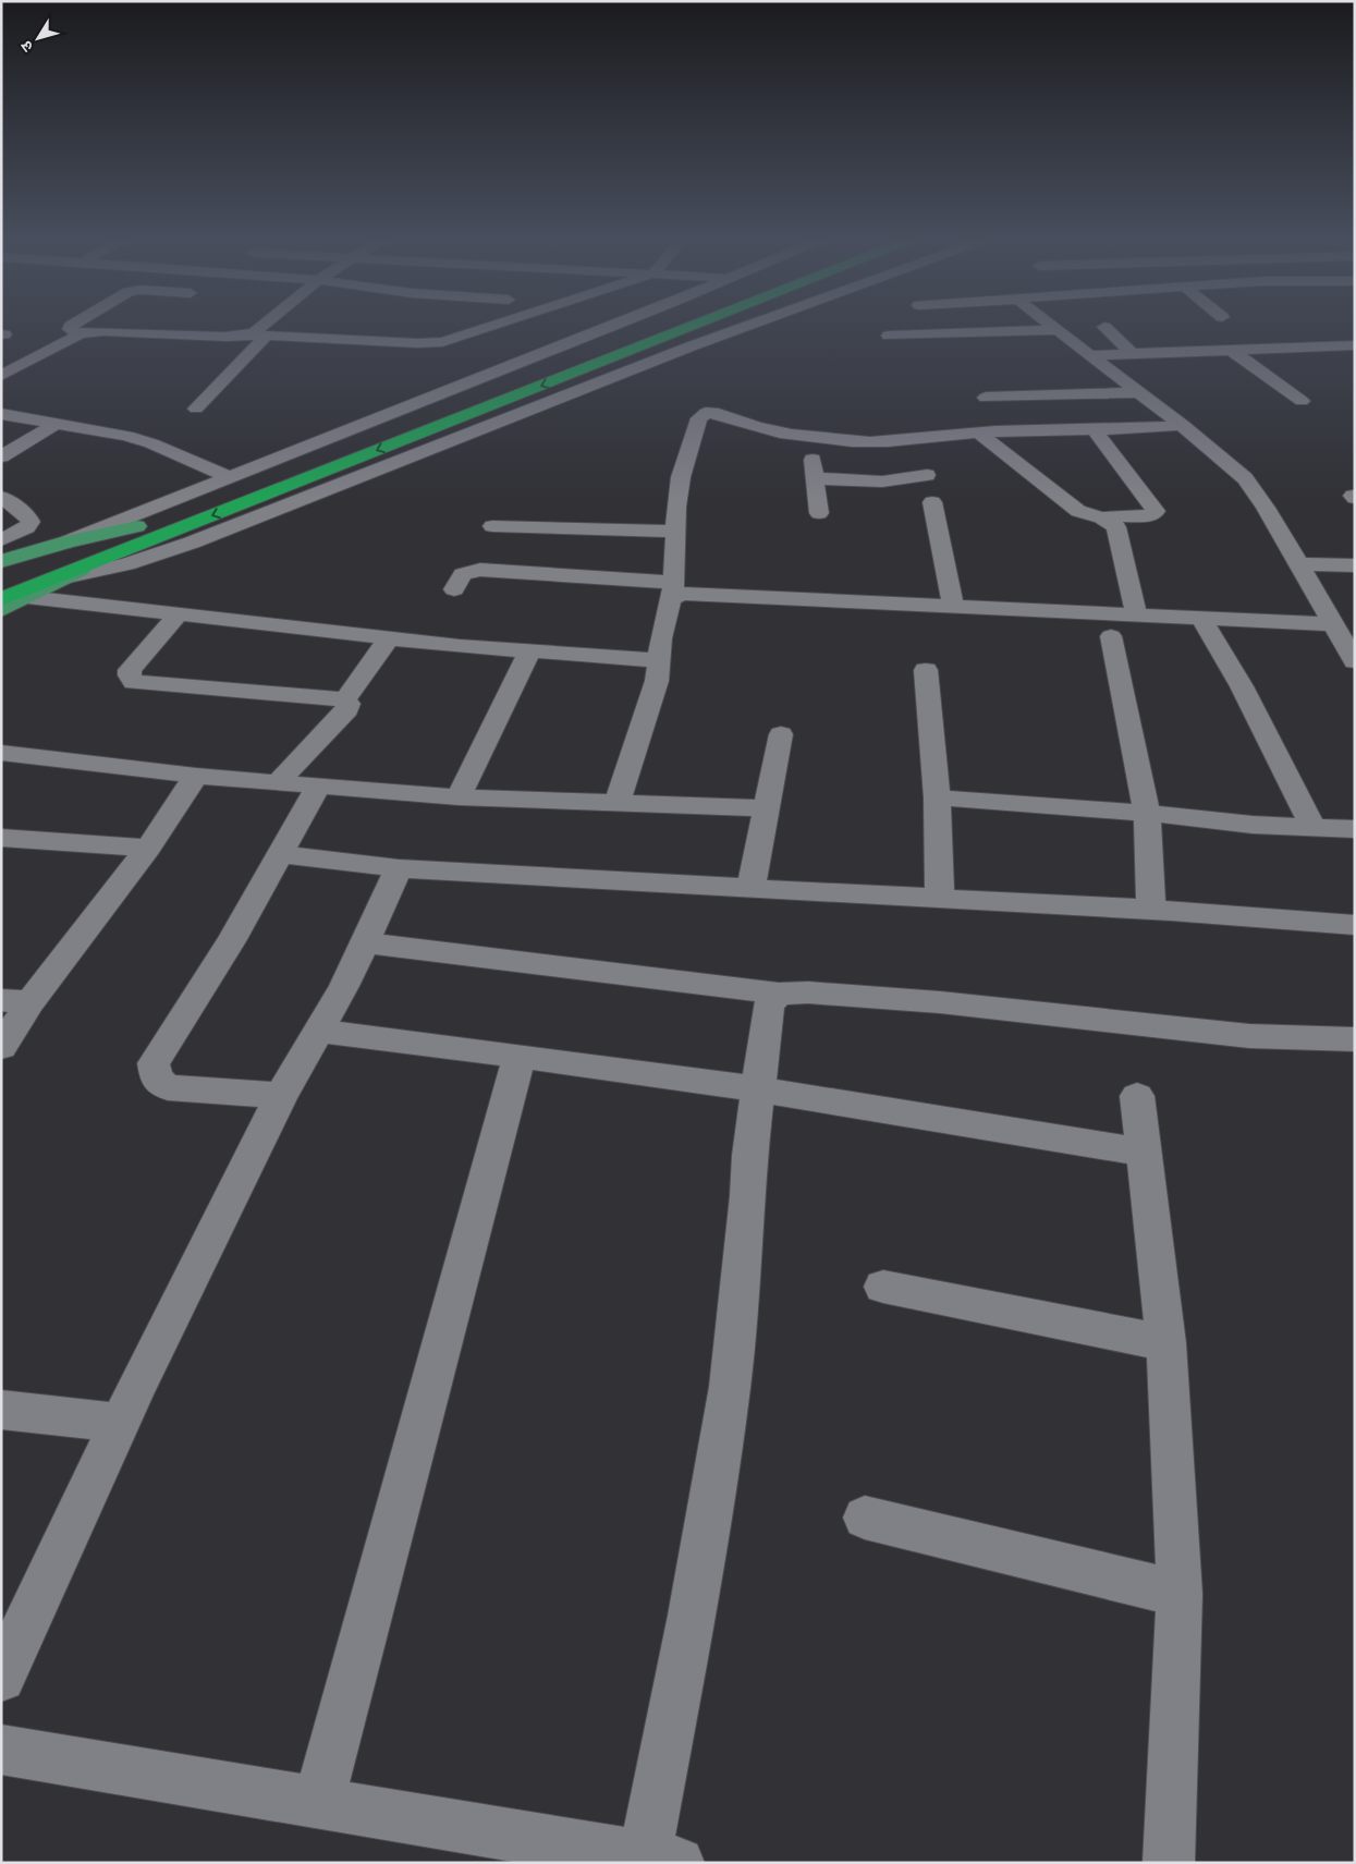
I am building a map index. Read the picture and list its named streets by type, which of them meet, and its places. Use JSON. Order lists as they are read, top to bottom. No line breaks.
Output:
{"north":"bottom left"}
